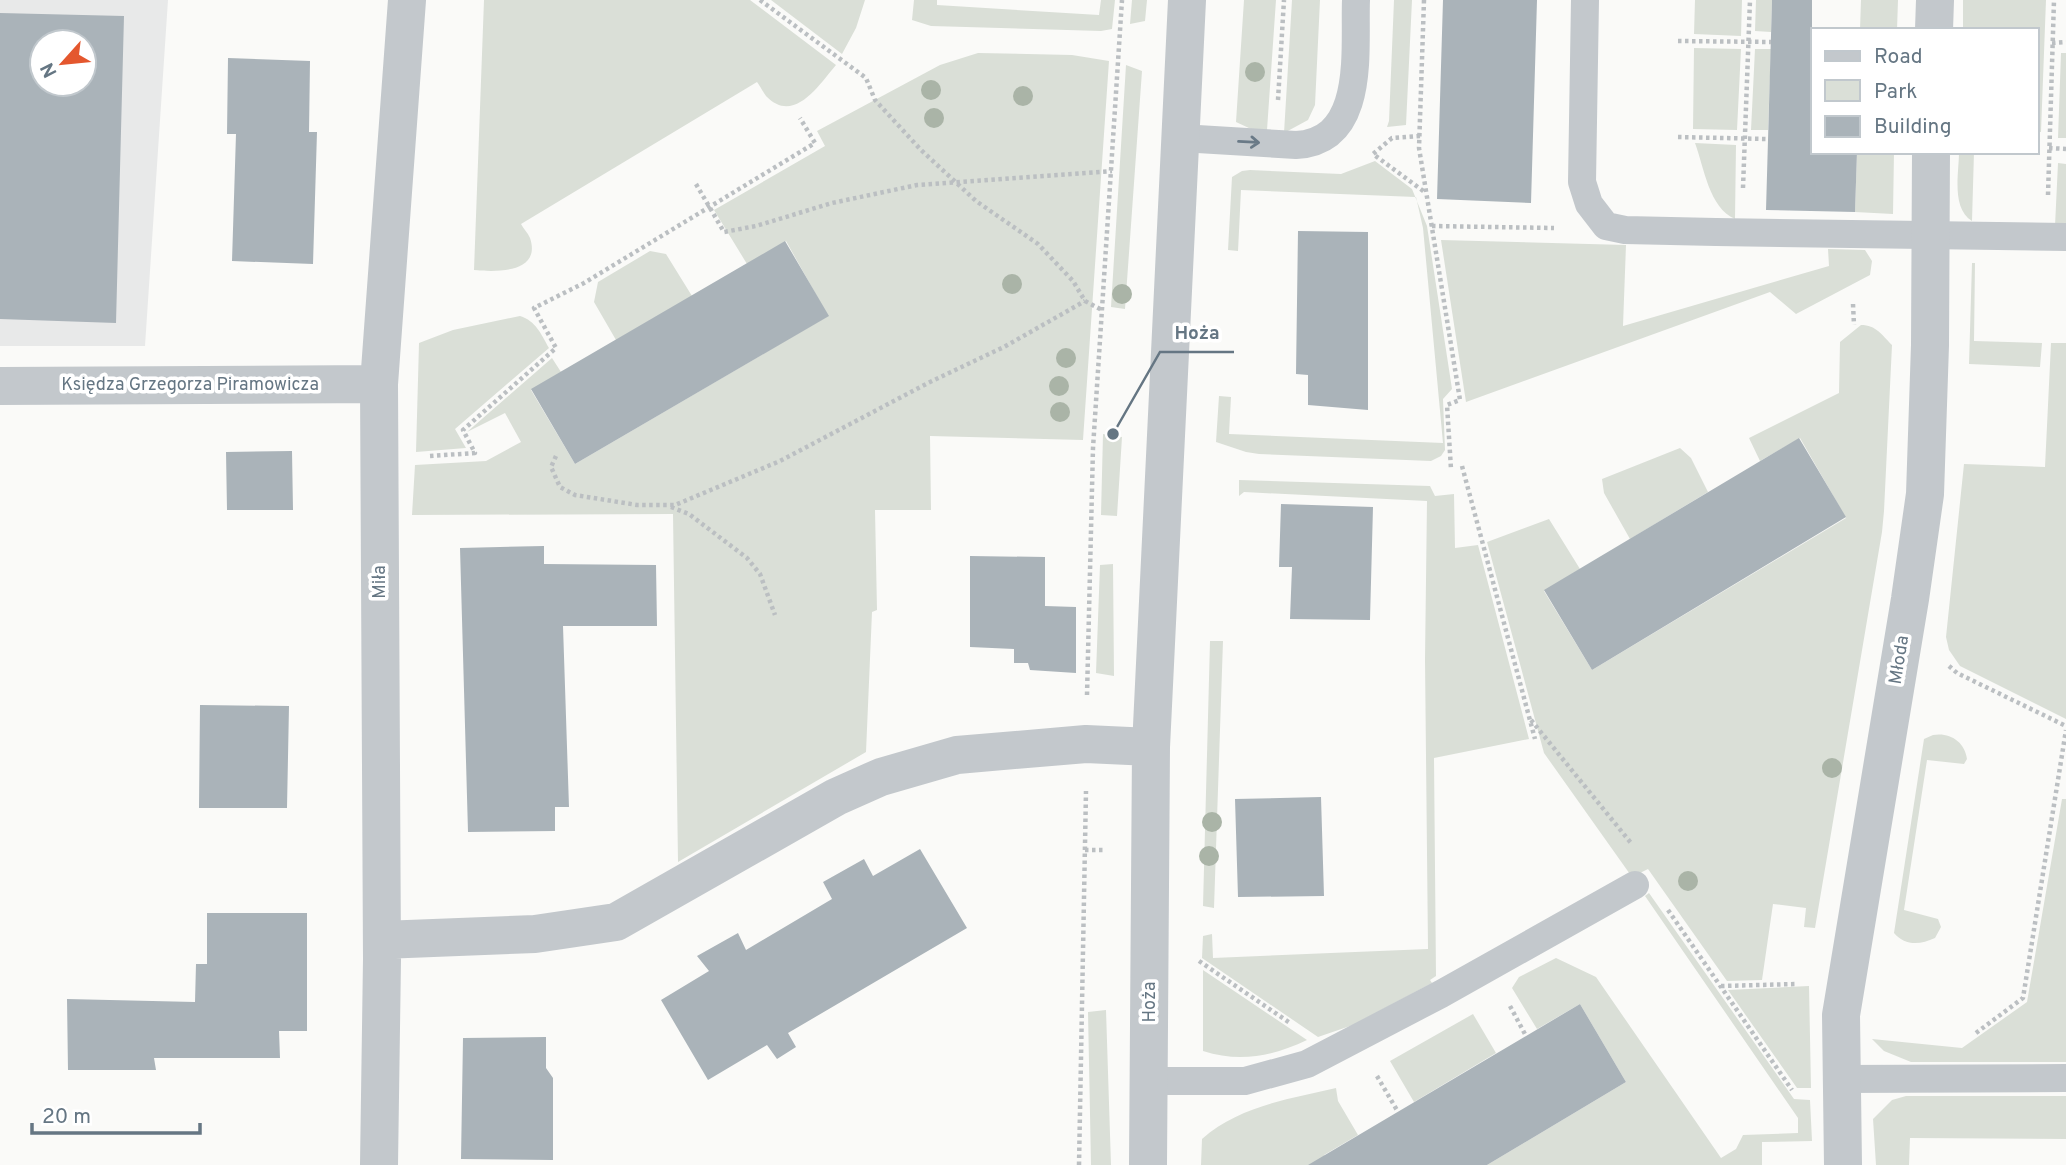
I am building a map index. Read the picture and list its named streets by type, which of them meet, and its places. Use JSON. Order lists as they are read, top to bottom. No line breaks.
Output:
{"streets":{"street":["Księdza Grzegorza Piramowicza","Miła","Młoda","Hoża"]},"crossings":[["Księdza Grzegorza Piramowicza","Miła"]],"places":["Hoża"],"legend":["Road","Park","Building"],"scale_bar":"20 m","north":"bottom left"}
